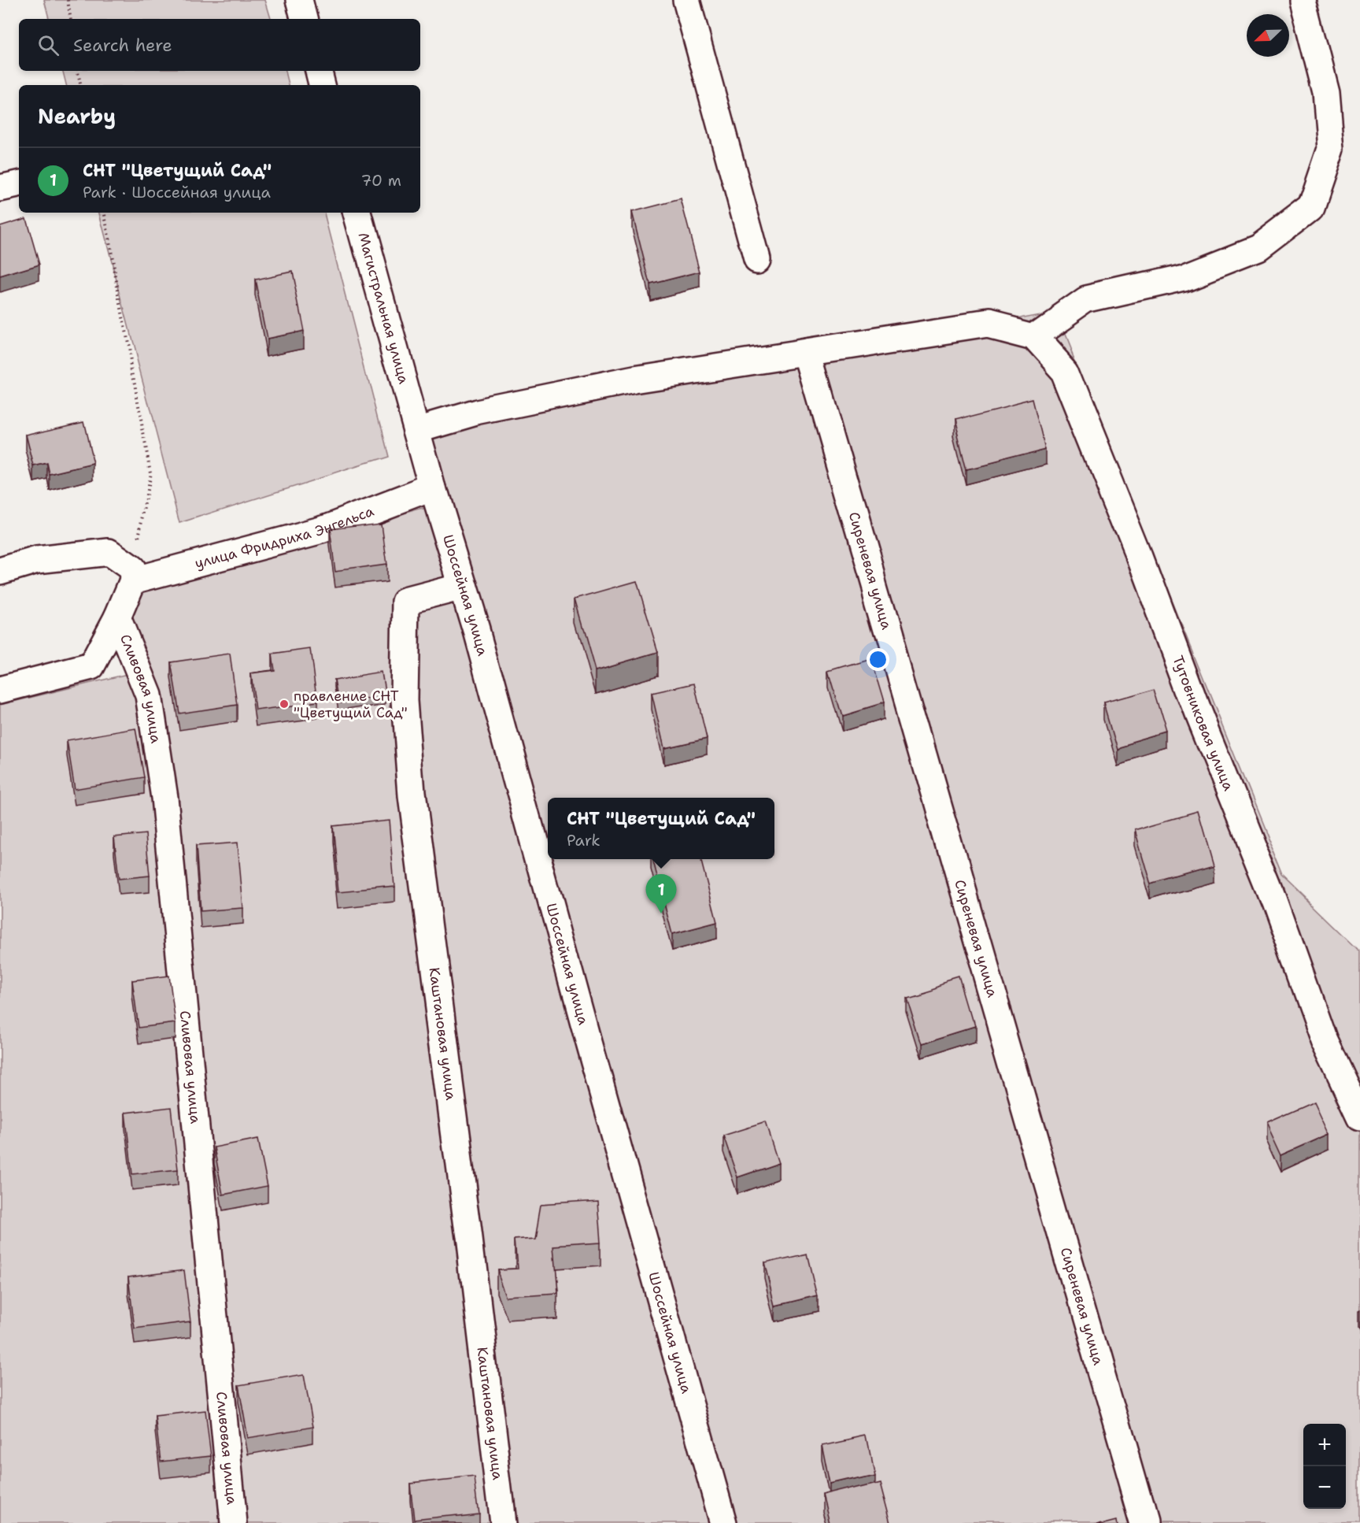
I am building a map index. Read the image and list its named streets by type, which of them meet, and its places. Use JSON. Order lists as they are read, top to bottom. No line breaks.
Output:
{"streets":{"street":["Магистральная улица","улица Фридриха Энгельса","Сиреневая улица","Шоссейная улица","Сливовая улица","Тутовниковая улица","Каштановая улица"]},"crossings":[["Магистральная улица","Шоссейная улица"],["улица Фридриха Энгельса","Шоссейная улица"],["Шоссейная улица","Каштановая улица"]],"places":["правление СНТ \"Цветущий Сад\""],"north":"bottom left","page":{"search":"Search here","heading":"Nearby","list":[{"mark":"1","name":"СНТ \"Цветущий Сад\"","note":"Park · Шоссейная улица","value":"70 m"}],"popup":["СНТ \"Цветущий Сад\"","Park"],"pins":"1","map_buttons":["+","−"]}}
